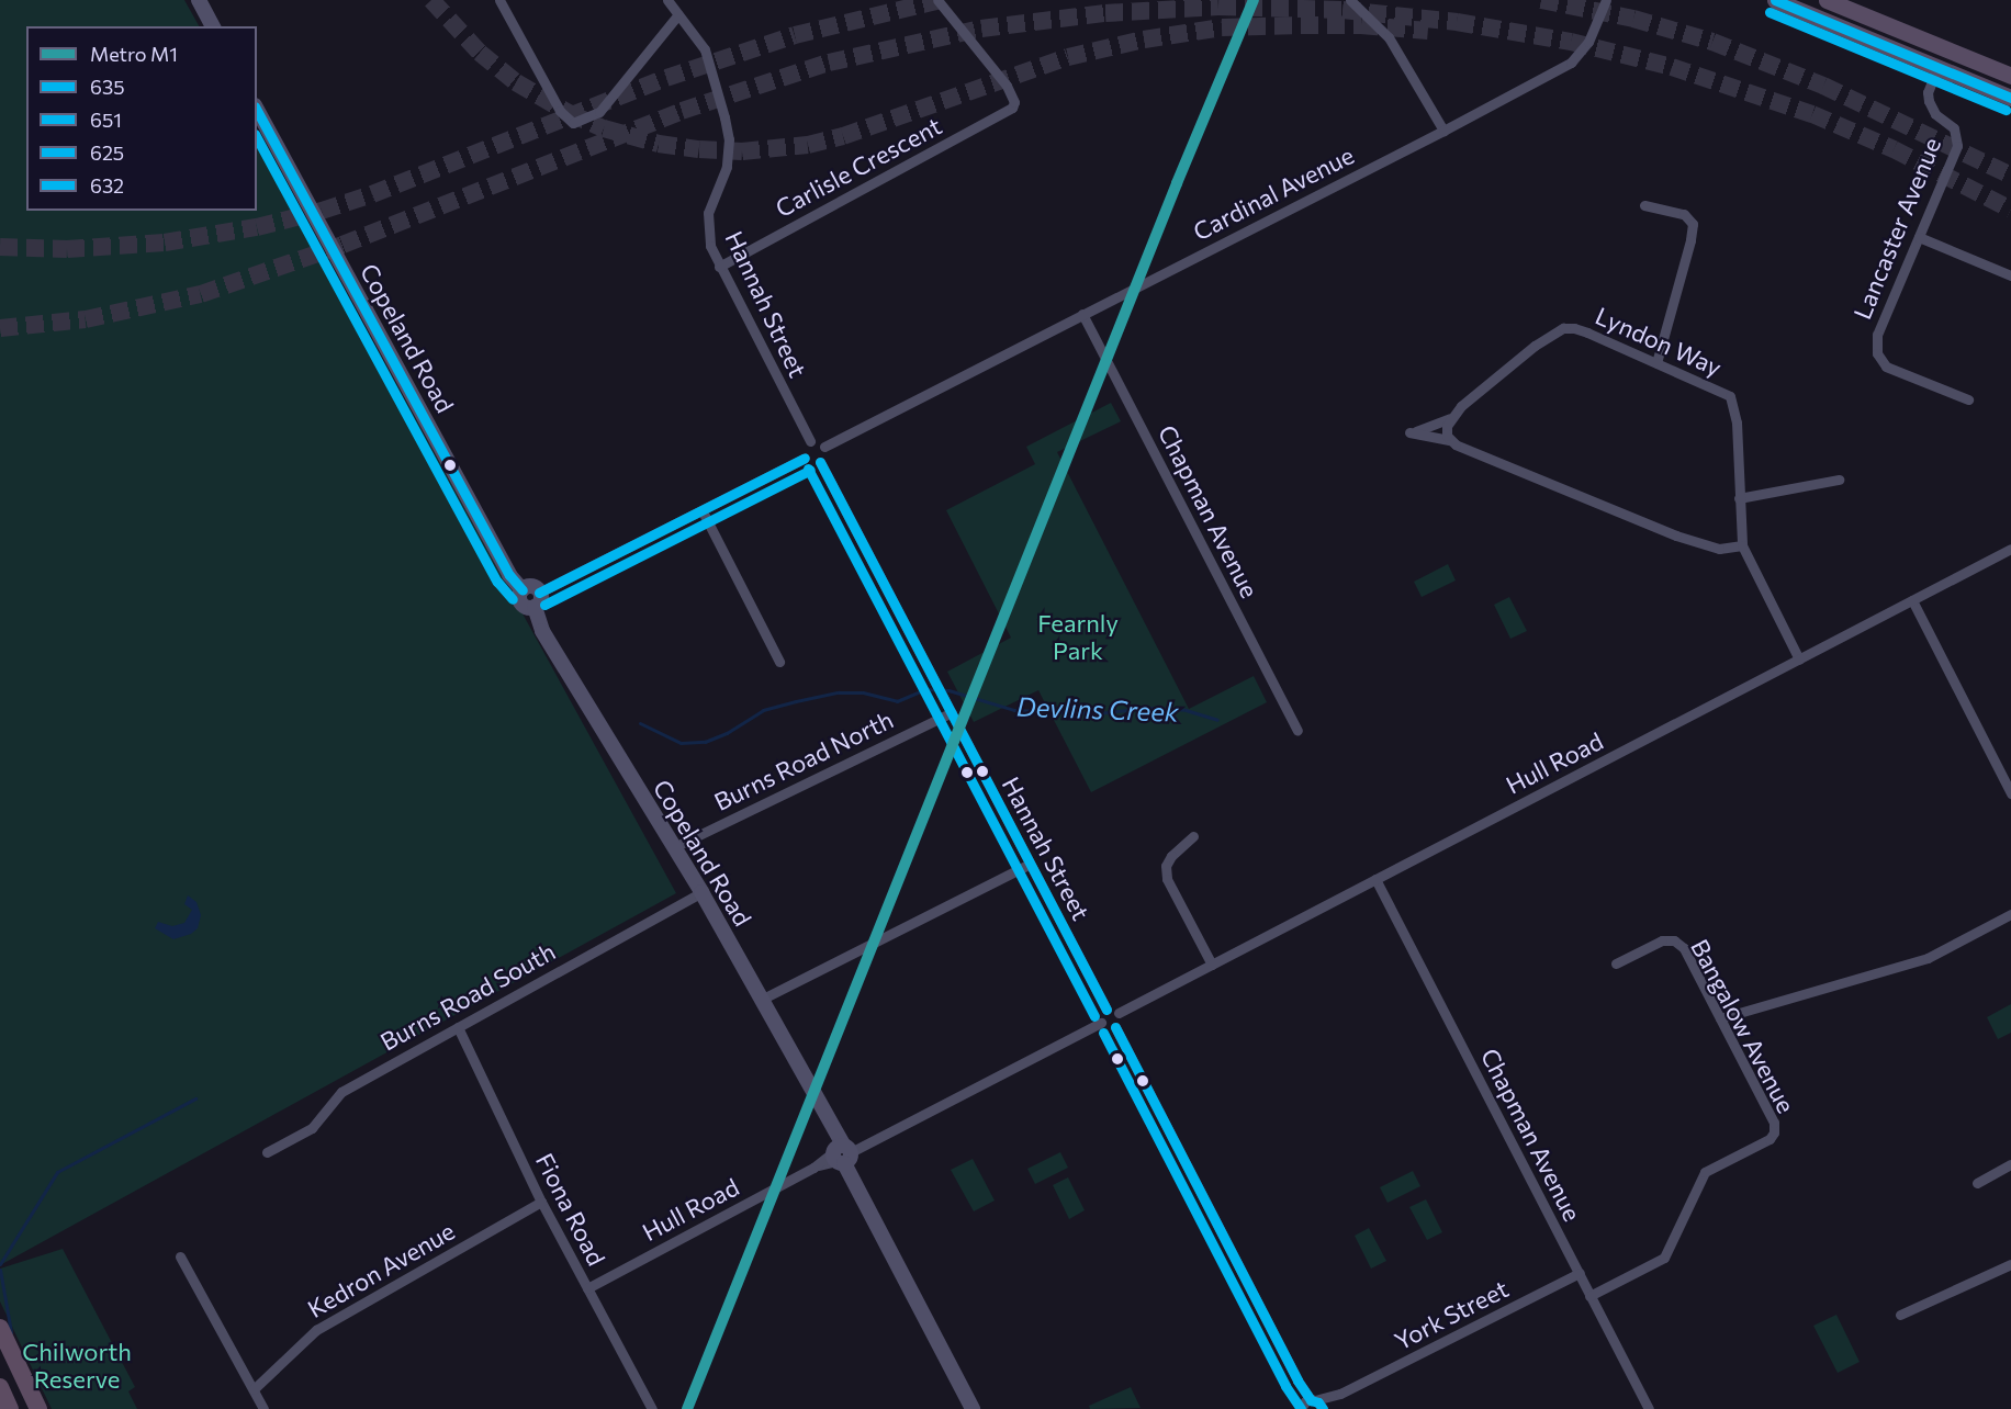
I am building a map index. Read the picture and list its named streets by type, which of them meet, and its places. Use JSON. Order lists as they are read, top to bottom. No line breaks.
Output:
{"streets":{"main road":["Copeland Road"],"street":["Carlisle Crescent","Cardinal Avenue","Lancaster Avenue","Hannah Street","Lyndon Way","Chapman Avenue","Burns Road North","Hull Road","Burns Road South","Bangalow Avenue","Fiona Road","Kedron Avenue","York Street"]},"crossings":[["Carlisle Crescent","Hannah Street"],["Cardinal Avenue","Hannah Street"],["Cardinal Avenue","Chapman Avenue"],["Hannah Street","Burns Road North"],["Hannah Street","Hull Road"],["Copeland Road","Burns Road North"],["Copeland Road","Hull Road"],["Copeland Road","Burns Road South"],["Lyndon Way","Hull Road"],["Chapman Avenue","Hull Road"],["Chapman Avenue","Bangalow Avenue"],["Chapman Avenue","York Street"],["Hull Road","Fiona Road"],["Burns Road South","Fiona Road"],["Fiona Road","Kedron Avenue"]],"water":["Devlins Creek"],"parks":["Fearnly Park","Chilworth Reserve"],"lines":["metro line M1","transit line 625","transit line 632","transit line 635","transit line 651"],"legend":["Metro M1","635","651","625","632"]}
